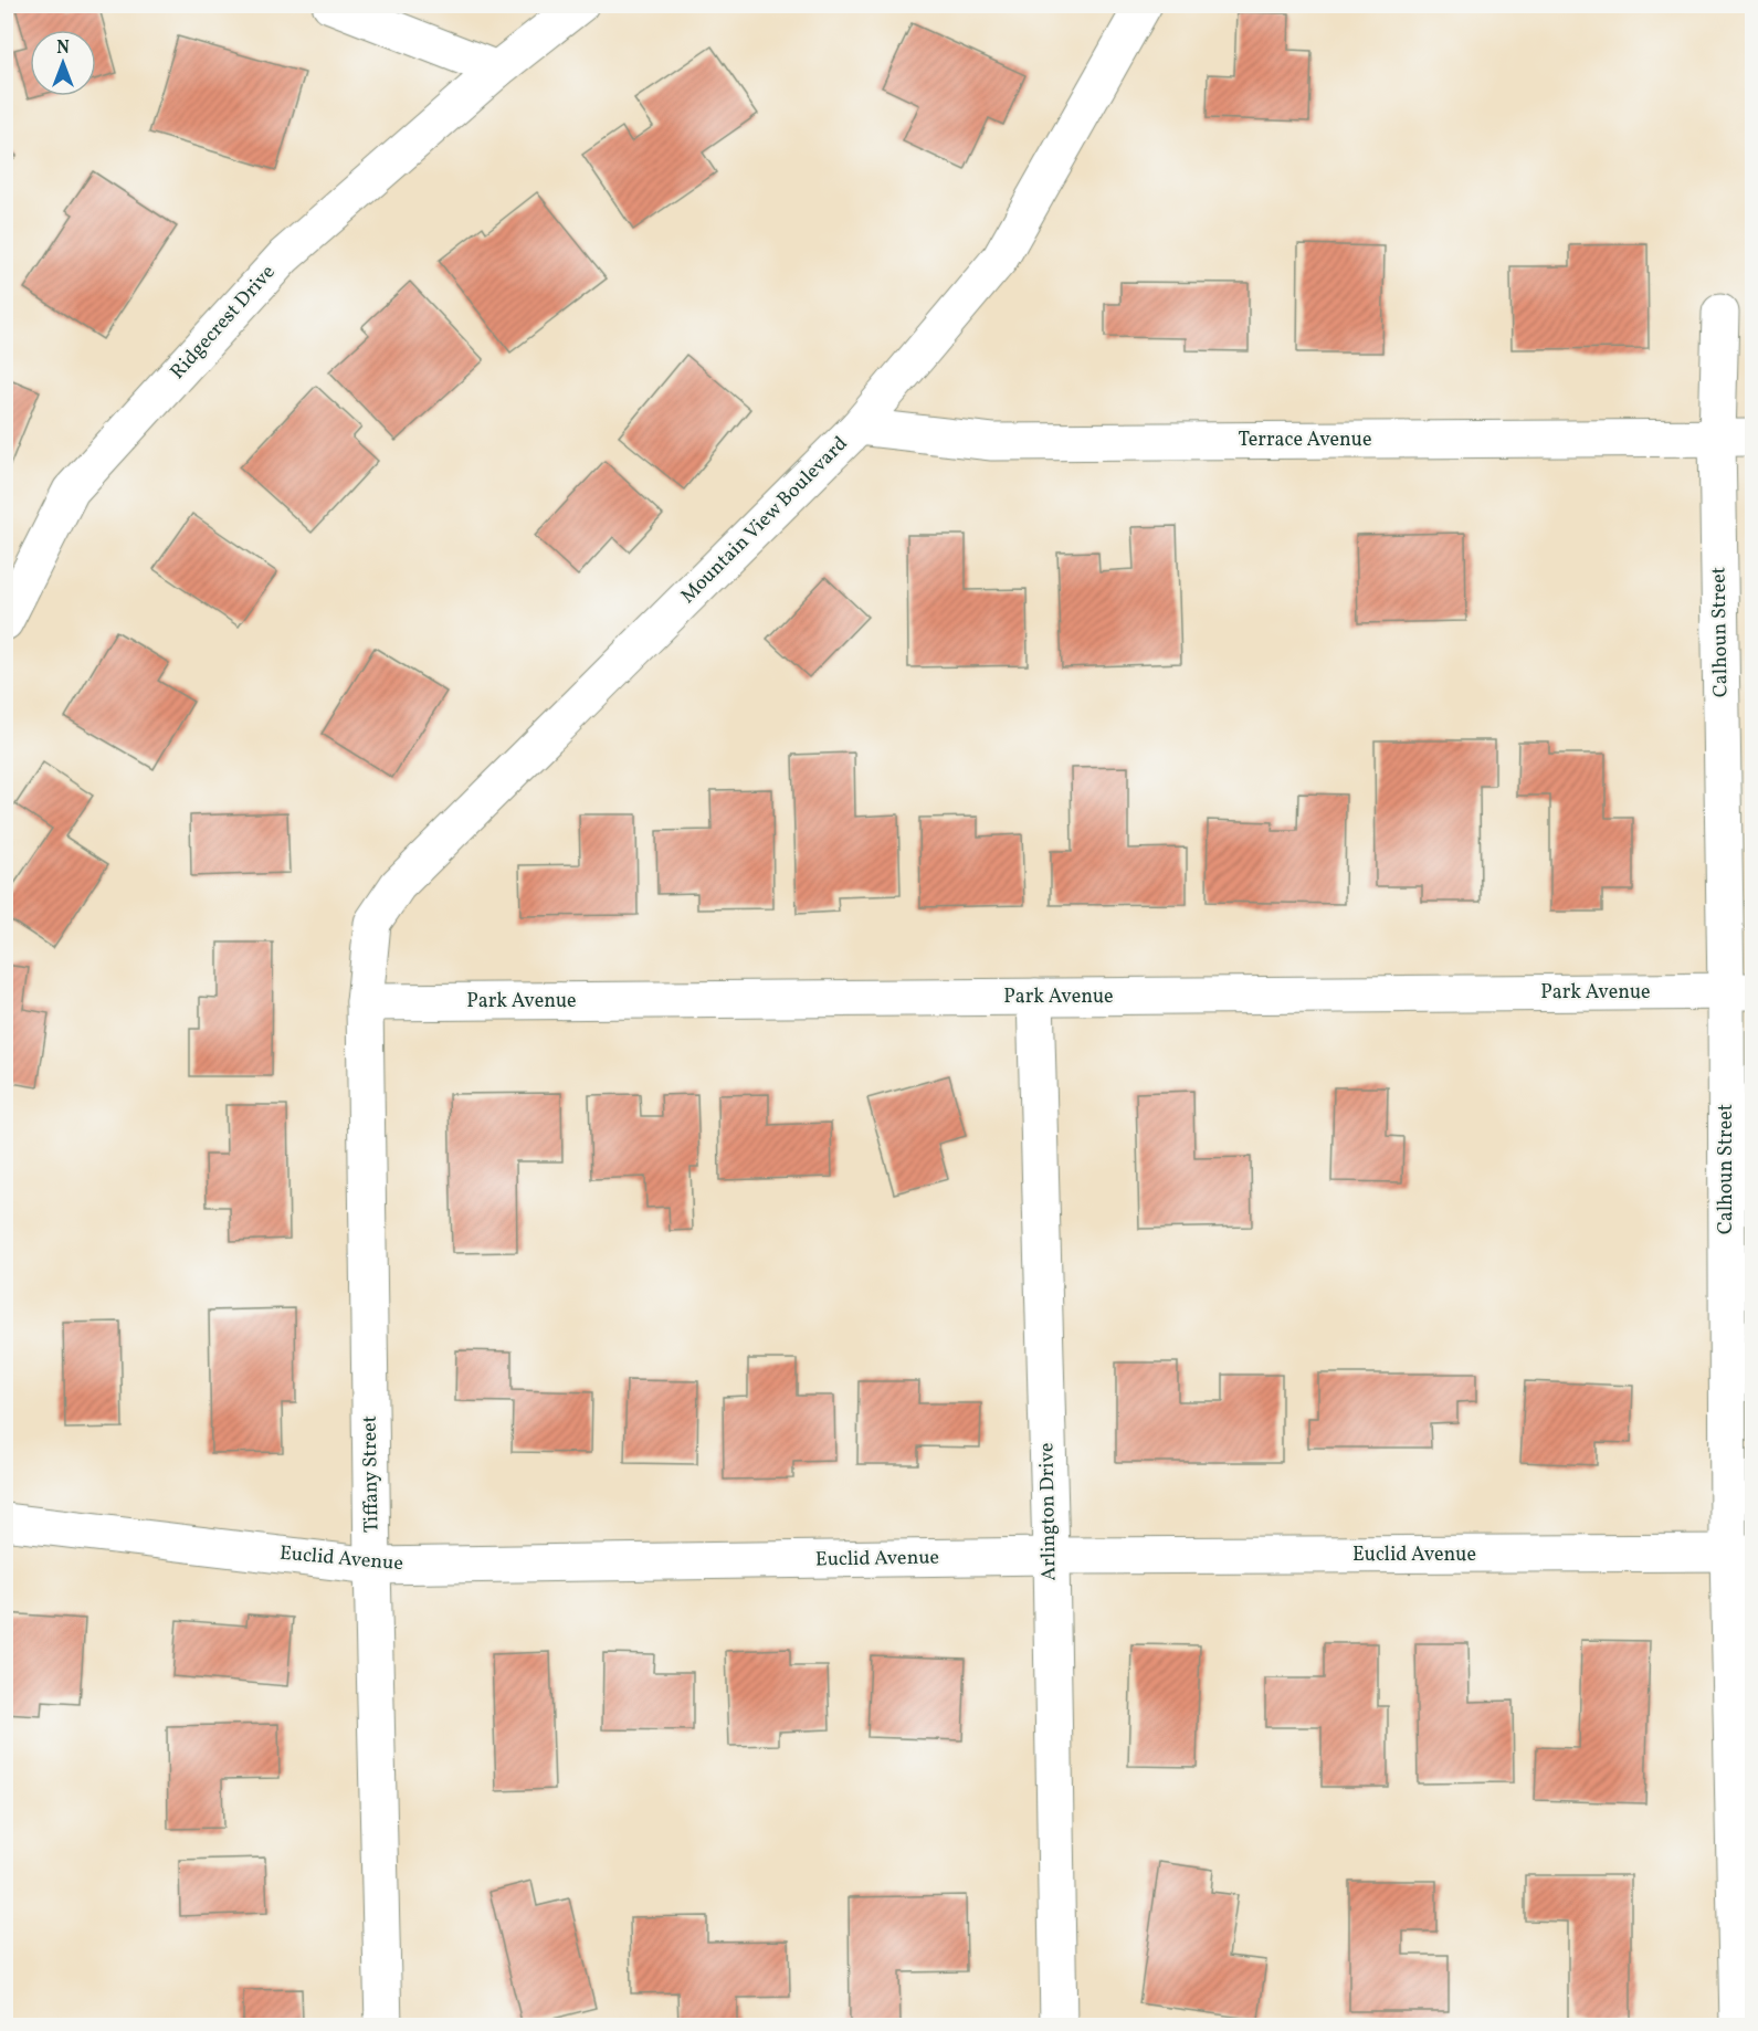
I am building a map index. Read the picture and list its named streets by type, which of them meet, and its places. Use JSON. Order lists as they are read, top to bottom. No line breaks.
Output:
{"streets":{"street":["Ridgecrest Drive","Terrace Avenue","Mountain View Boulevard","Calhoun Street","Park Avenue","Tiffany Street","Arlington Drive","Euclid Avenue"]},"crossings":[["Terrace Avenue","Mountain View Boulevard"],["Terrace Avenue","Calhoun Street"],["Mountain View Boulevard","Park Avenue"],["Mountain View Boulevard","Tiffany Street"],["Calhoun Street","Park Avenue"],["Calhoun Street","Euclid Avenue"],["Park Avenue","Tiffany Street"],["Park Avenue","Arlington Drive"],["Tiffany Street","Euclid Avenue"],["Arlington Drive","Euclid Avenue"]],"north":"top"}
